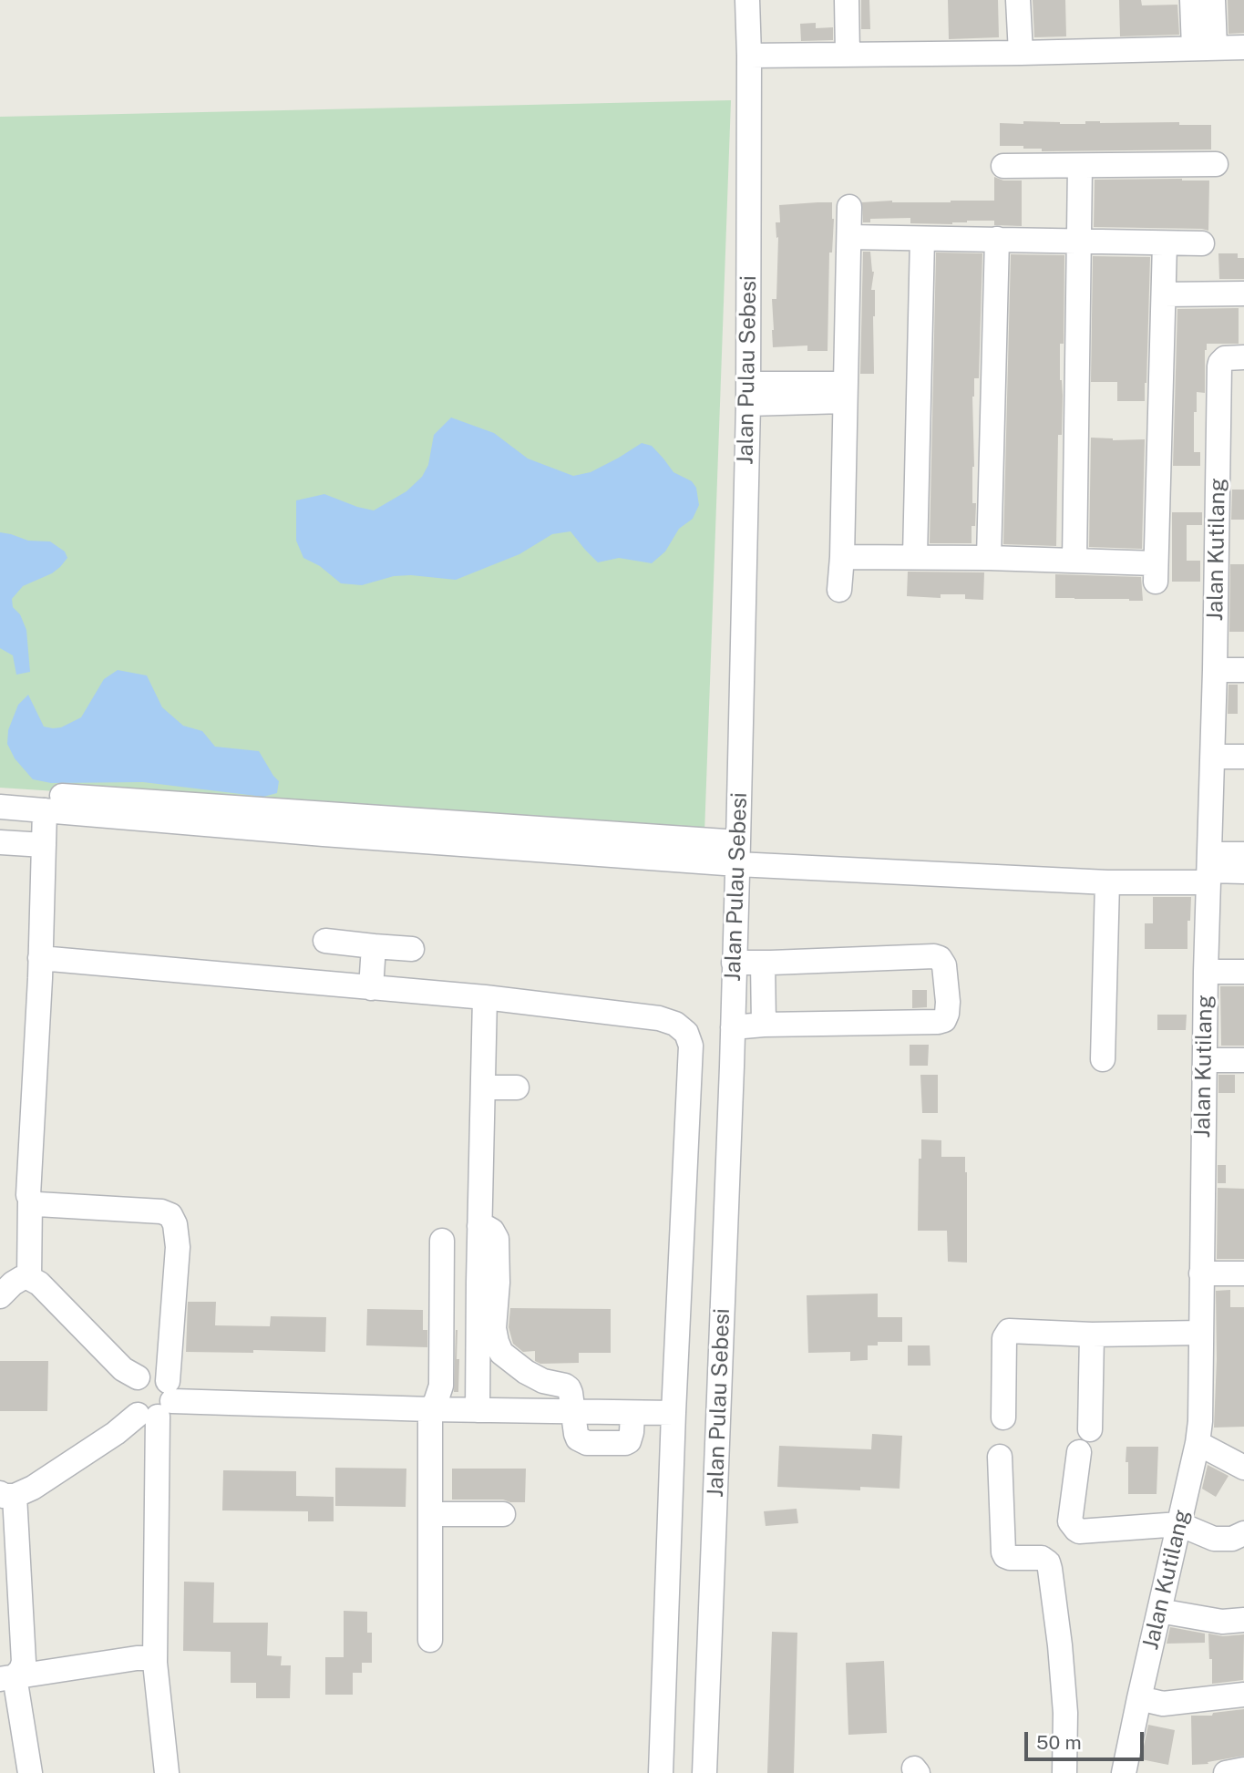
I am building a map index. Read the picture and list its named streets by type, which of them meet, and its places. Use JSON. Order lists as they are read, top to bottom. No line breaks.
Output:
{"streets":{"street":["Jalan Pulau Sebesi","Jalan Kutilang"]},"scale_bar":"50 m"}
